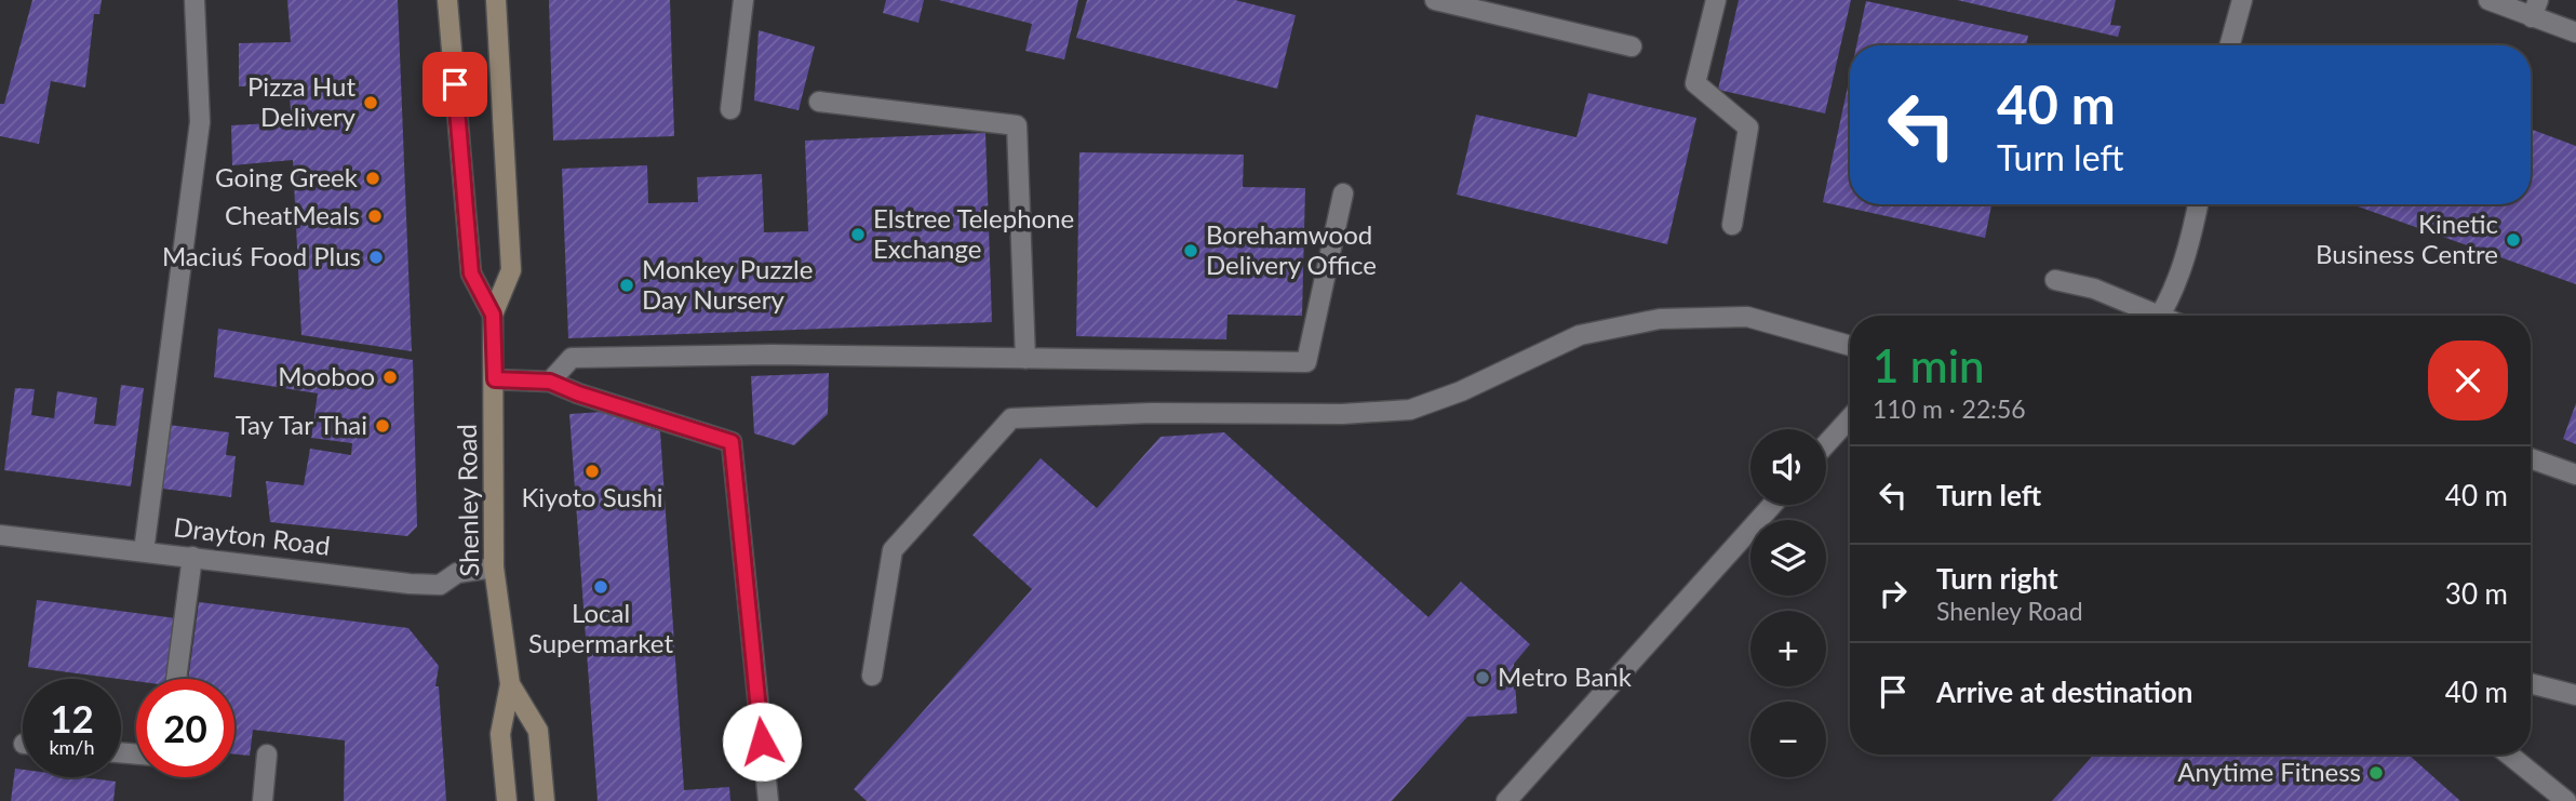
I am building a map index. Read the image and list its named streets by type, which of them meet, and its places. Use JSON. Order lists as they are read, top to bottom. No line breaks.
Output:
{"streets":{"main road":["Shenley Road"],"street":["Drayton Road"]},"crossings":[["Shenley Road","Drayton Road"]],"places":["Pizza Hut Delivery","Going Greek","CheatMeals","Elstree Telephone Exchange","Kinetic Business Centre","Borehamwood Delivery Office","Maciuś Food Plus","Monkey Puzzle Day Nursery","Mooboo","Tay Tar Thai","Kiyoto Sushi","Local Supermarket","Metro Bank","Anytime Fitness"],"page":{"turn":["40 m","Turn left"],"heading":["1 min","110 m · 22:56"],"map_buttons":["+","−"],"list":[{"name":"Turn left","value":"40 m"},{"name":"Turn right","note":"Shenley Road","value":"30 m"},{"name":"Arrive at destination","value":"40 m"}],"speed":"12 km/h","limit":"20"}}
